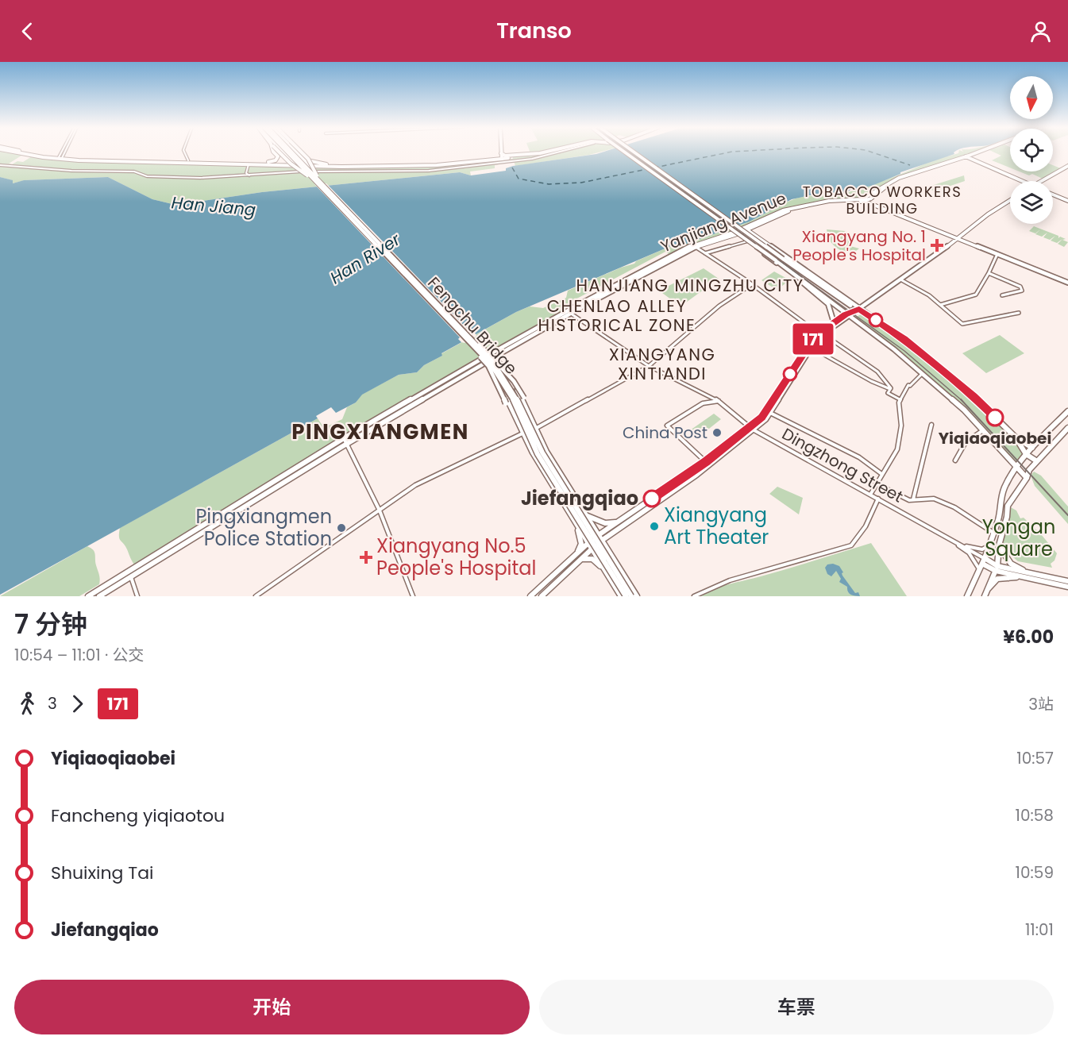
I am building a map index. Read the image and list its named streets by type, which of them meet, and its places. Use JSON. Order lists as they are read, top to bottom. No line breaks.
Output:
{"streets":{"main road":["Yanjiang Avenue","Fengchu Bridge"],"street":["Dingzhong Street"]},"crossings":[["Yanjiang Avenue","Dingzhong Street"]],"districts":["TOBACCO WORKERS BUILDING","HANJIANG MINGZHU CITY","CHENLAO ALLEY HISTORICAL ZONE","XIANGYANG XINTIANDI","PINGXIANGMEN"],"water":["Han Jiang","Han River"],"parks":["Yongan Square"],"places":{"health":["Xiangyang No. 1 People's Hospital","Xiangyang No.5 People's Hospital"],"other":["Yiqiaoqiaobei","China Post","Jiefangqiao","Xiangyang Art Theater","Pingxiangmen Police Station"]},"lines":["bus line 171"],"north":"bottom","page":{"header":"Transo","on_map":"171","heading":["7 分钟","10:54 – 11:01 · 公交","¥6.00"],"legs":["3","171","3站"],"list":[{"name":"Yiqiaoqiaobei","value":"10:57"},{"name":"Fancheng yiqiaotou","value":"10:58"},{"name":"Shuixing Tai","value":"10:59"},{"name":"Jiefangqiao","value":"11:01"}],"buttons":["开始","车票"]}}
